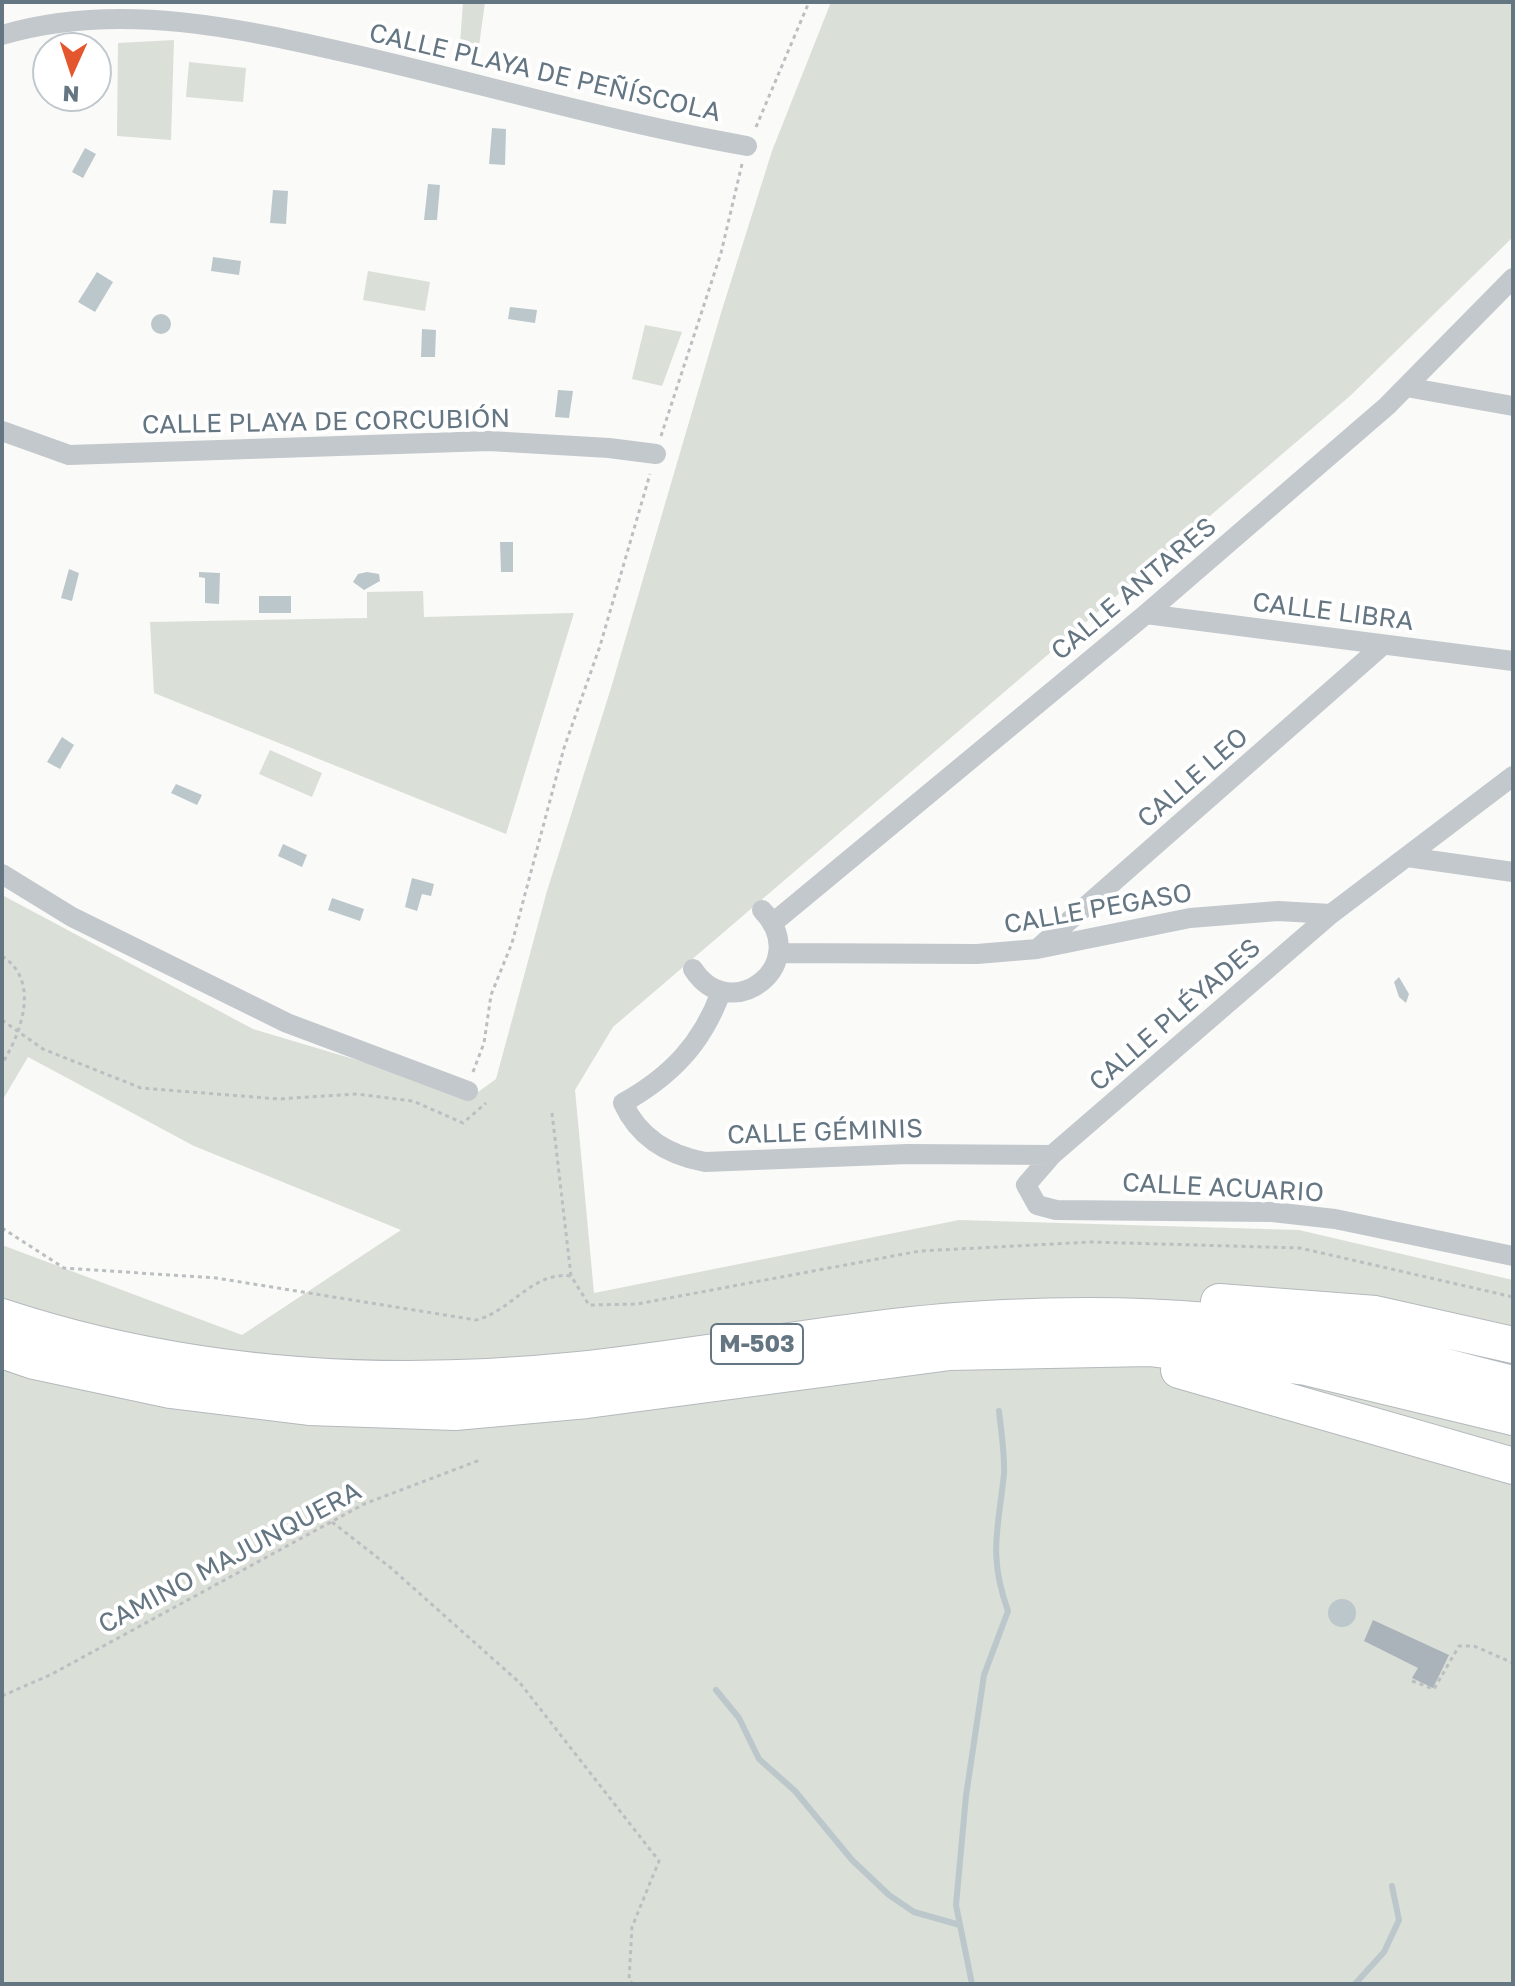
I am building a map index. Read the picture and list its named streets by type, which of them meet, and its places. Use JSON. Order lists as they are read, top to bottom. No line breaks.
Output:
{"streets":{"highway":["M-503"],"street":["CALLE PLAYA DE PEÑÍSCOLA","CALLE PLAYA DE CORCUBIÓN","CALLE ANTARES","CALLE LIBRA","CALLE LEO","CALLE PEGASO","CALLE PLÉYADES","CALLE GÉMINIS","CALLE ACUARIO"],"path":["CAMINO MAJUNQUERA"]},"crossings":[["CALLE ANTARES","CALLE LIBRA"],["CALLE ANTARES","CALLE PEGASO"],["CALLE LIBRA","CALLE LEO"],["CALLE LEO","CALLE PEGASO"],["CALLE PEGASO","CALLE PLÉYADES"],["CALLE PLÉYADES","CALLE GÉMINIS"],["CALLE PLÉYADES","CALLE ACUARIO"],["CALLE GÉMINIS","CALLE ACUARIO"]],"north":"bottom"}
